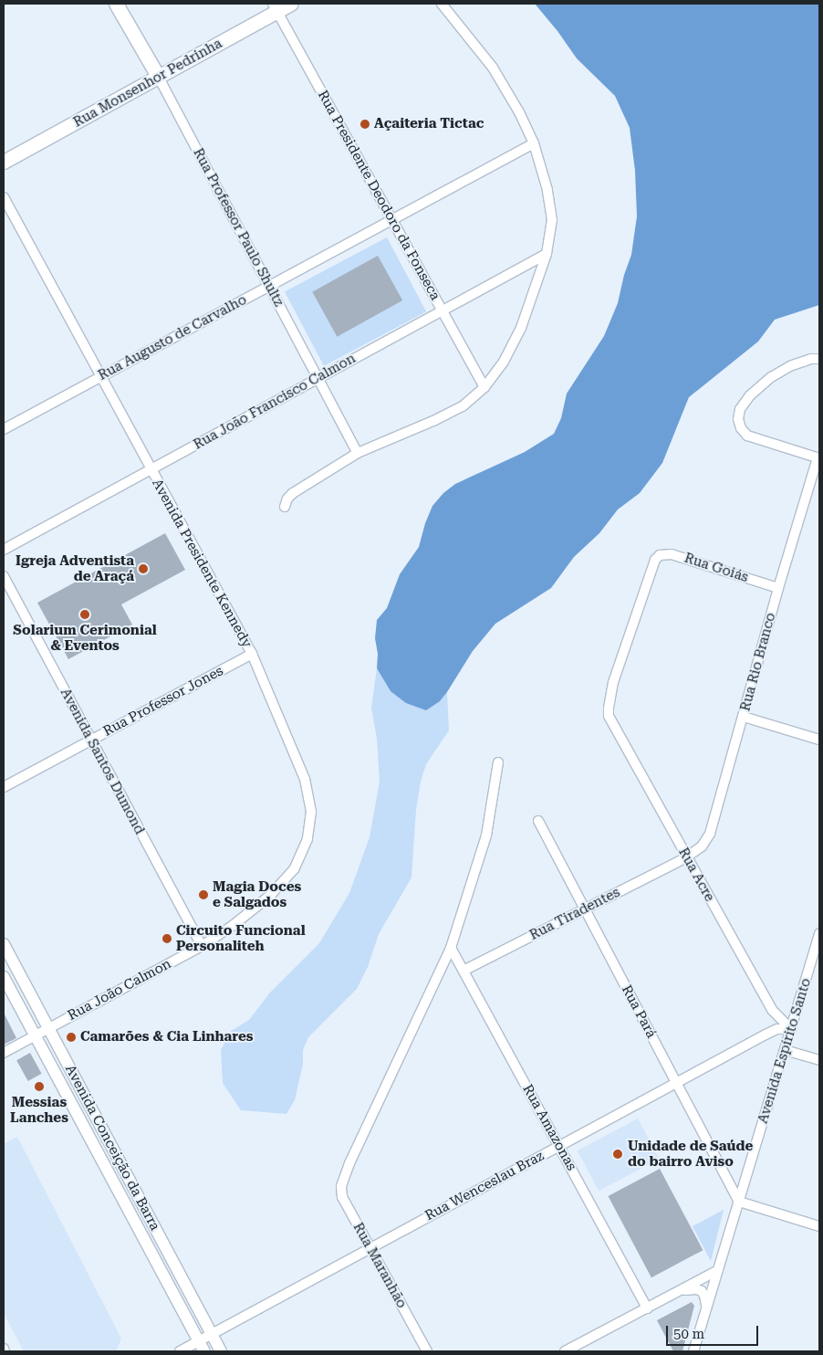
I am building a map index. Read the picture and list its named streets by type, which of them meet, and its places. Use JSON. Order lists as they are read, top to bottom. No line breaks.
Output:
{"streets":{"main road":["Rua Monsenhor Pedrinha","Rua Professor Paulo Shultz"],"street":["Rua Presidente Deodoro da Fonseca","Rua Augusto de Carvalho","Rua João Francisco Calmon","Avenida Presidente Kennedy","Rua Goiás","Rua Rio Branco","Rua Professor Jones","Avenida Santos Dumond","Rua Acre","Rua Tiradentes","Rua João Calmon","Rua Pará","Avenida Espírito Santo","Rua Amazonas","Avenida Conceição da Barra","Rua Wenceslau Braz","Rua Maranhão"]},"crossings":[["Rua Monsenhor Pedrinha","Rua Presidente Deodoro da Fonseca"],["Rua Monsenhor Pedrinha","Rua Professor Paulo Shultz"],["Rua Presidente Deodoro da Fonseca","Rua Augusto de Carvalho"],["Rua Presidente Deodoro da Fonseca","Rua João Francisco Calmon"],["Rua Professor Paulo Shultz","Rua Augusto de Carvalho"],["Rua Professor Paulo Shultz","Rua João Francisco Calmon"],["Rua Augusto de Carvalho","Avenida Presidente Kennedy"],["Rua João Francisco Calmon","Avenida Presidente Kennedy"],["Avenida Presidente Kennedy","Rua Professor Jones"],["Avenida Presidente Kennedy","Rua João Calmon"],["Rua Goiás","Rua Rio Branco"],["Rua Goiás","Rua Acre"],["Rua Rio Branco","Rua Acre"],["Rua Rio Branco","Rua Tiradentes"],["Rua Professor Jones","Avenida Santos Dumond"],["Avenida Santos Dumond","Rua João Calmon"],["Rua Acre","Rua Tiradentes"],["Rua Acre","Avenida Espírito Santo"],["Rua Acre","Rua Wenceslau Braz"],["Rua Tiradentes","Rua Pará"],["Rua Tiradentes","Rua Amazonas"],["Rua João Calmon","Avenida Conceição da Barra"],["Rua Pará","Avenida Espírito Santo"],["Rua Pará","Rua Wenceslau Braz"],["Avenida Espírito Santo","Rua Wenceslau Braz"],["Rua Amazonas","Rua Wenceslau Braz"],["Rua Amazonas","Rua Maranhão"],["Avenida Conceição da Barra","Rua Wenceslau Braz"],["Rua Wenceslau Braz","Rua Maranhão"]],"places":["Açaiteria Tictac","Igreja Adventista de Araçá","Solarium Cerimonial & Eventos","Magia Doces e Salgados","Circuito Funcional Personaliteh","Camarões & Cia Linhares","Messias Lanches","Unidade de Saúde do bairro Aviso"],"scale_bar":"50 m"}
